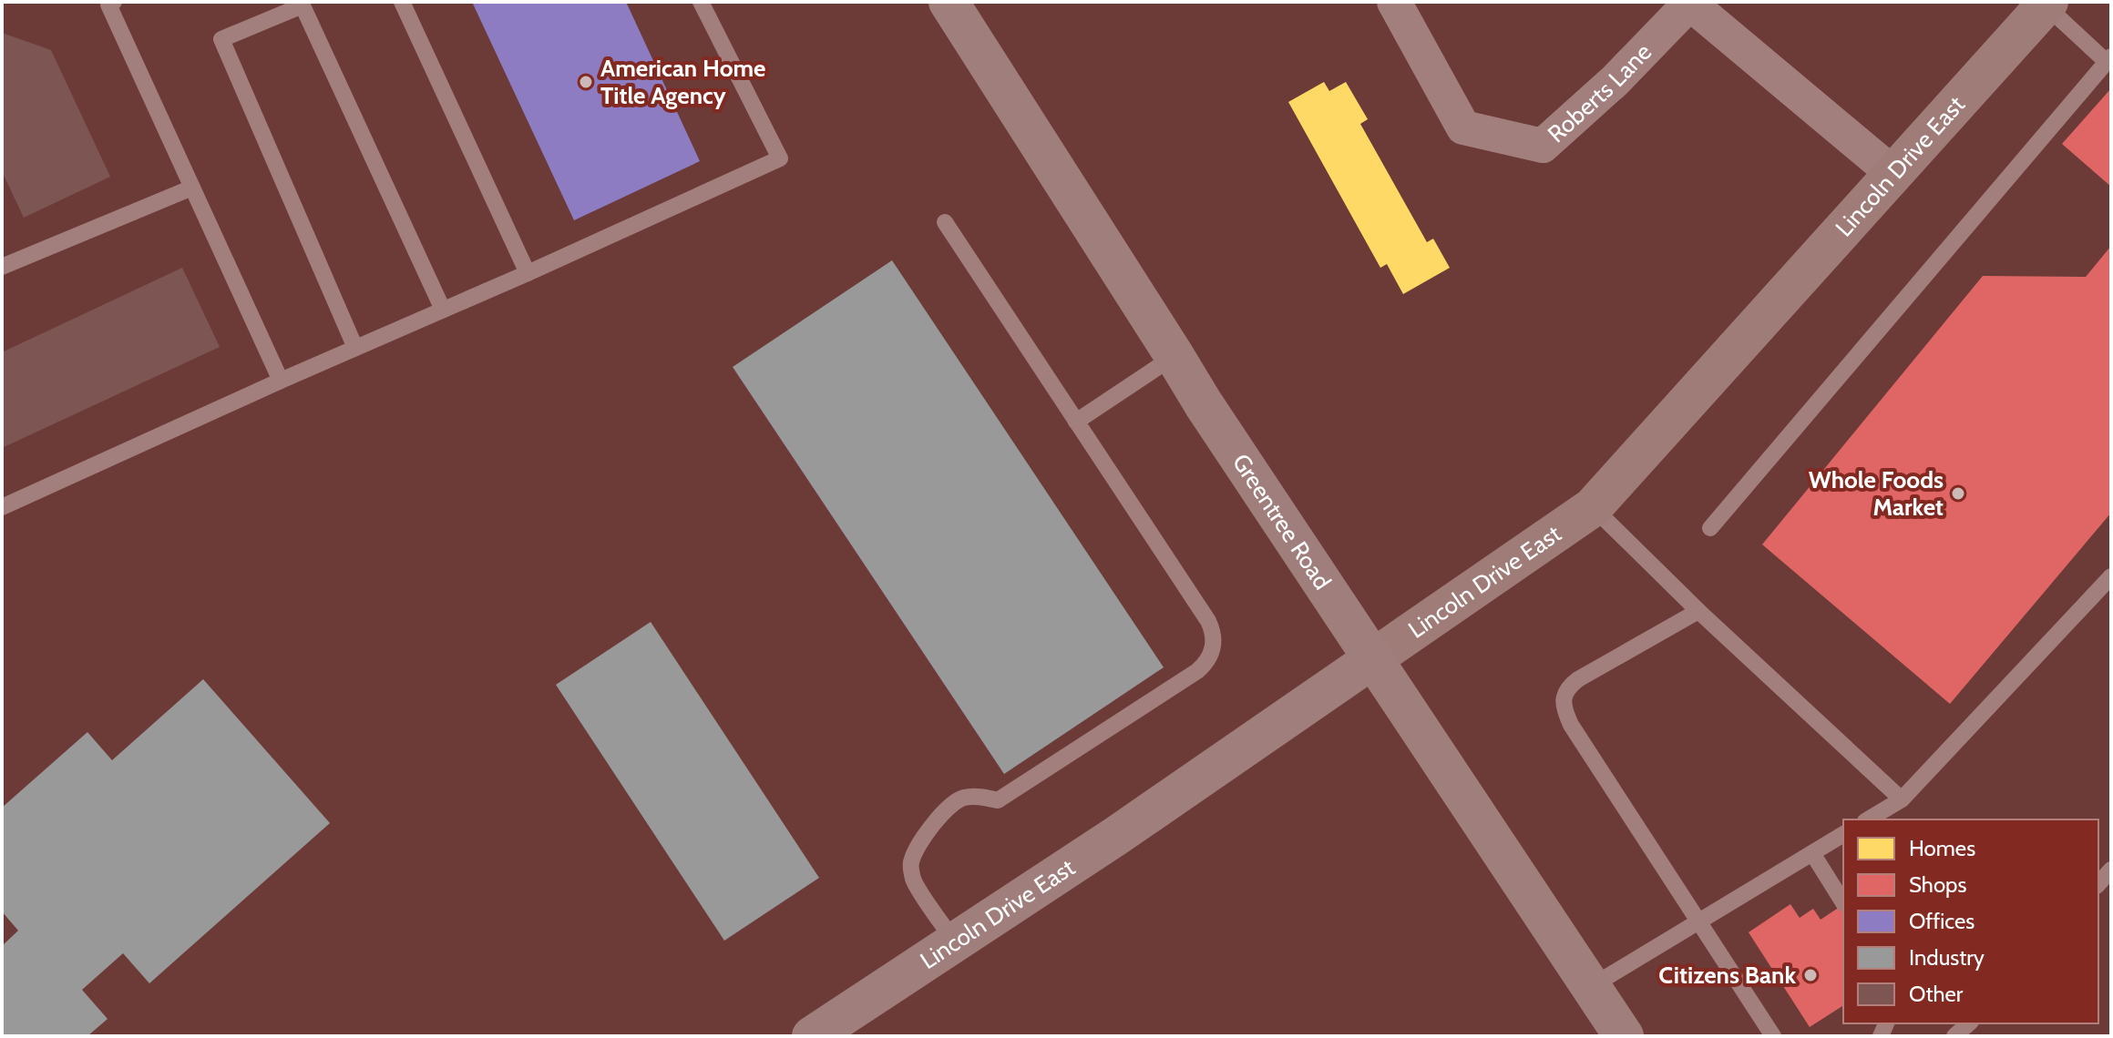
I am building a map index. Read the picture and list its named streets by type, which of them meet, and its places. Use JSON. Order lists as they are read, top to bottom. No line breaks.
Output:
{"streets":{"main road":["Lincoln Drive East","Greentree Road"],"street":["Roberts Lane"]},"crossings":[["Roberts Lane","Lincoln Drive East"],["Lincoln Drive East","Greentree Road"]],"places":["American Home Title Agency","Whole Foods Market","Citizens Bank"],"legend":["Homes","Shops","Offices","Industry","Other"]}
